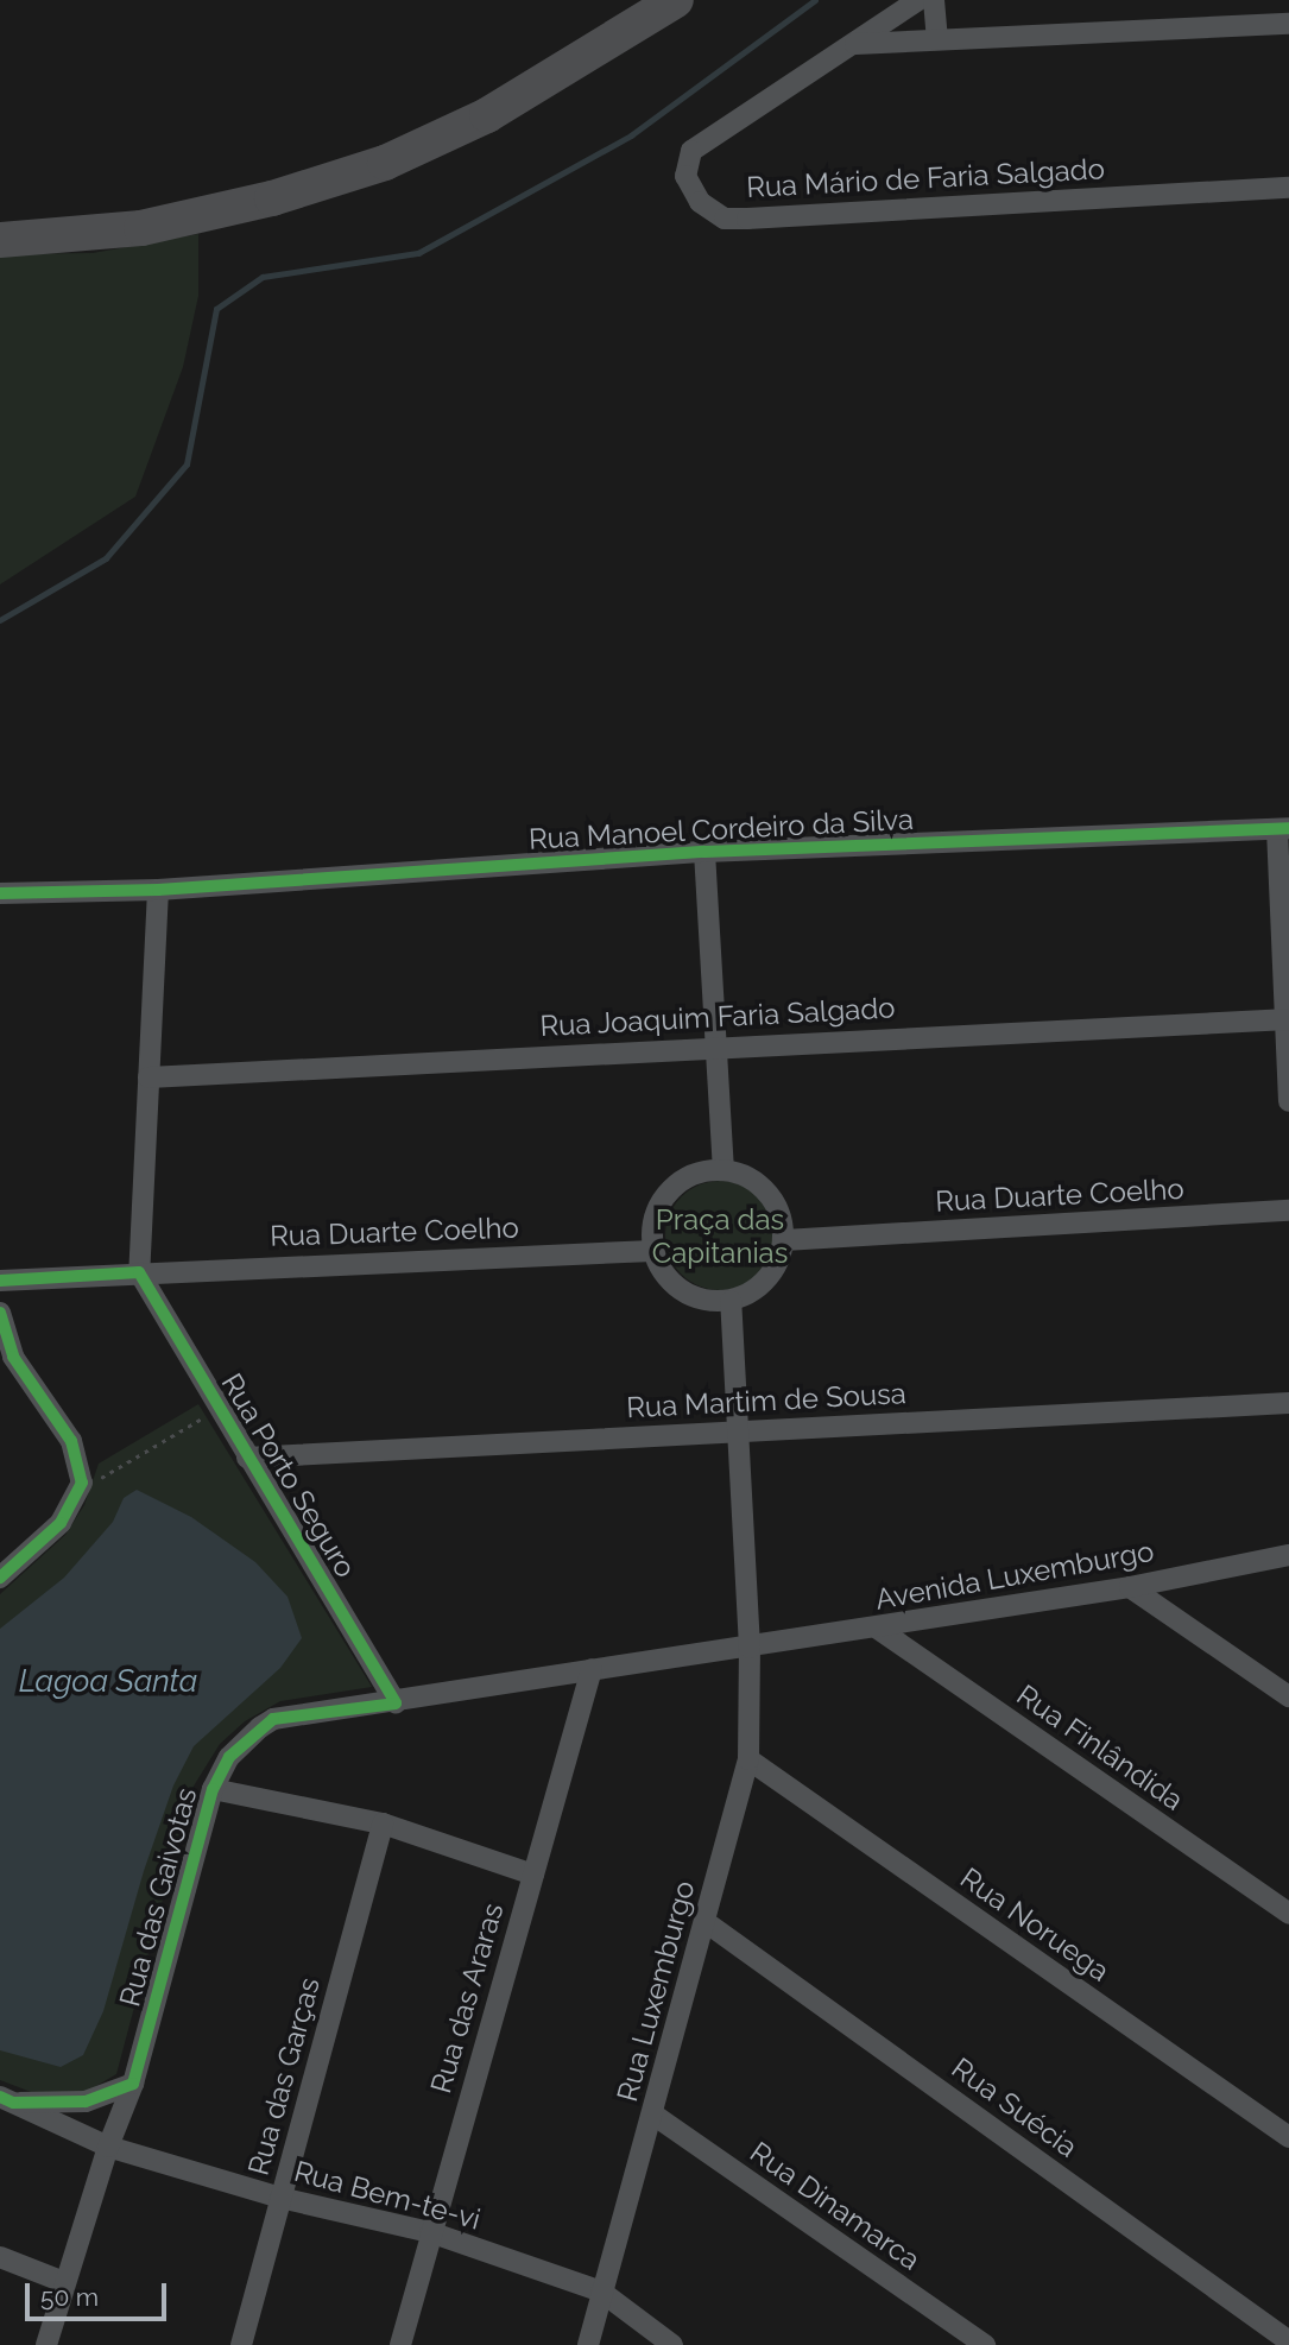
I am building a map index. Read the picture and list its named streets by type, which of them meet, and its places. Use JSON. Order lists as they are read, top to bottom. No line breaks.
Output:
{"streets":{"street":["Rua Mário de Faria Salgado","Rua Manoel Cordeiro da Silva","Rua Joaquim Faria Salgado","Rua Duarte Coelho","Rua Martim de Sousa","Rua Porto Seguro","Avenida Luxemburgo","Rua Finlândida","Rua das Gaivotas","Rua Noruega","Rua Luxemburgo","Rua das Araras","Rua das Garças","Rua Suécia","Rua Bem-te-vi","Rua Dinamarca"]},"crossings":[["Rua Duarte Coelho","Rua Porto Seguro"],["Rua Duarte Coelho","Rua Luxemburgo"],["Rua Martim de Sousa","Rua Porto Seguro"],["Rua Martim de Sousa","Rua Luxemburgo"],["Rua Porto Seguro","Rua das Gaivotas"],["Avenida Luxemburgo","Rua Finlândida"],["Avenida Luxemburgo","Rua das Gaivotas"],["Avenida Luxemburgo","Rua Luxemburgo"],["Rua das Gaivotas","Rua Luxemburgo"],["Rua das Gaivotas","Rua das Araras"],["Rua das Gaivotas","Rua Bem-te-vi"],["Rua Noruega","Rua Luxemburgo"],["Rua Luxemburgo","Rua Suécia"],["Rua Luxemburgo","Rua Bem-te-vi"],["Rua Luxemburgo","Rua Dinamarca"],["Rua das Araras","Rua Bem-te-vi"],["Rua das Garças","Rua Bem-te-vi"]],"water":["Lagoa Santa"],"parks":["Praça das Capitanias"],"scale_bar":"50 m"}
